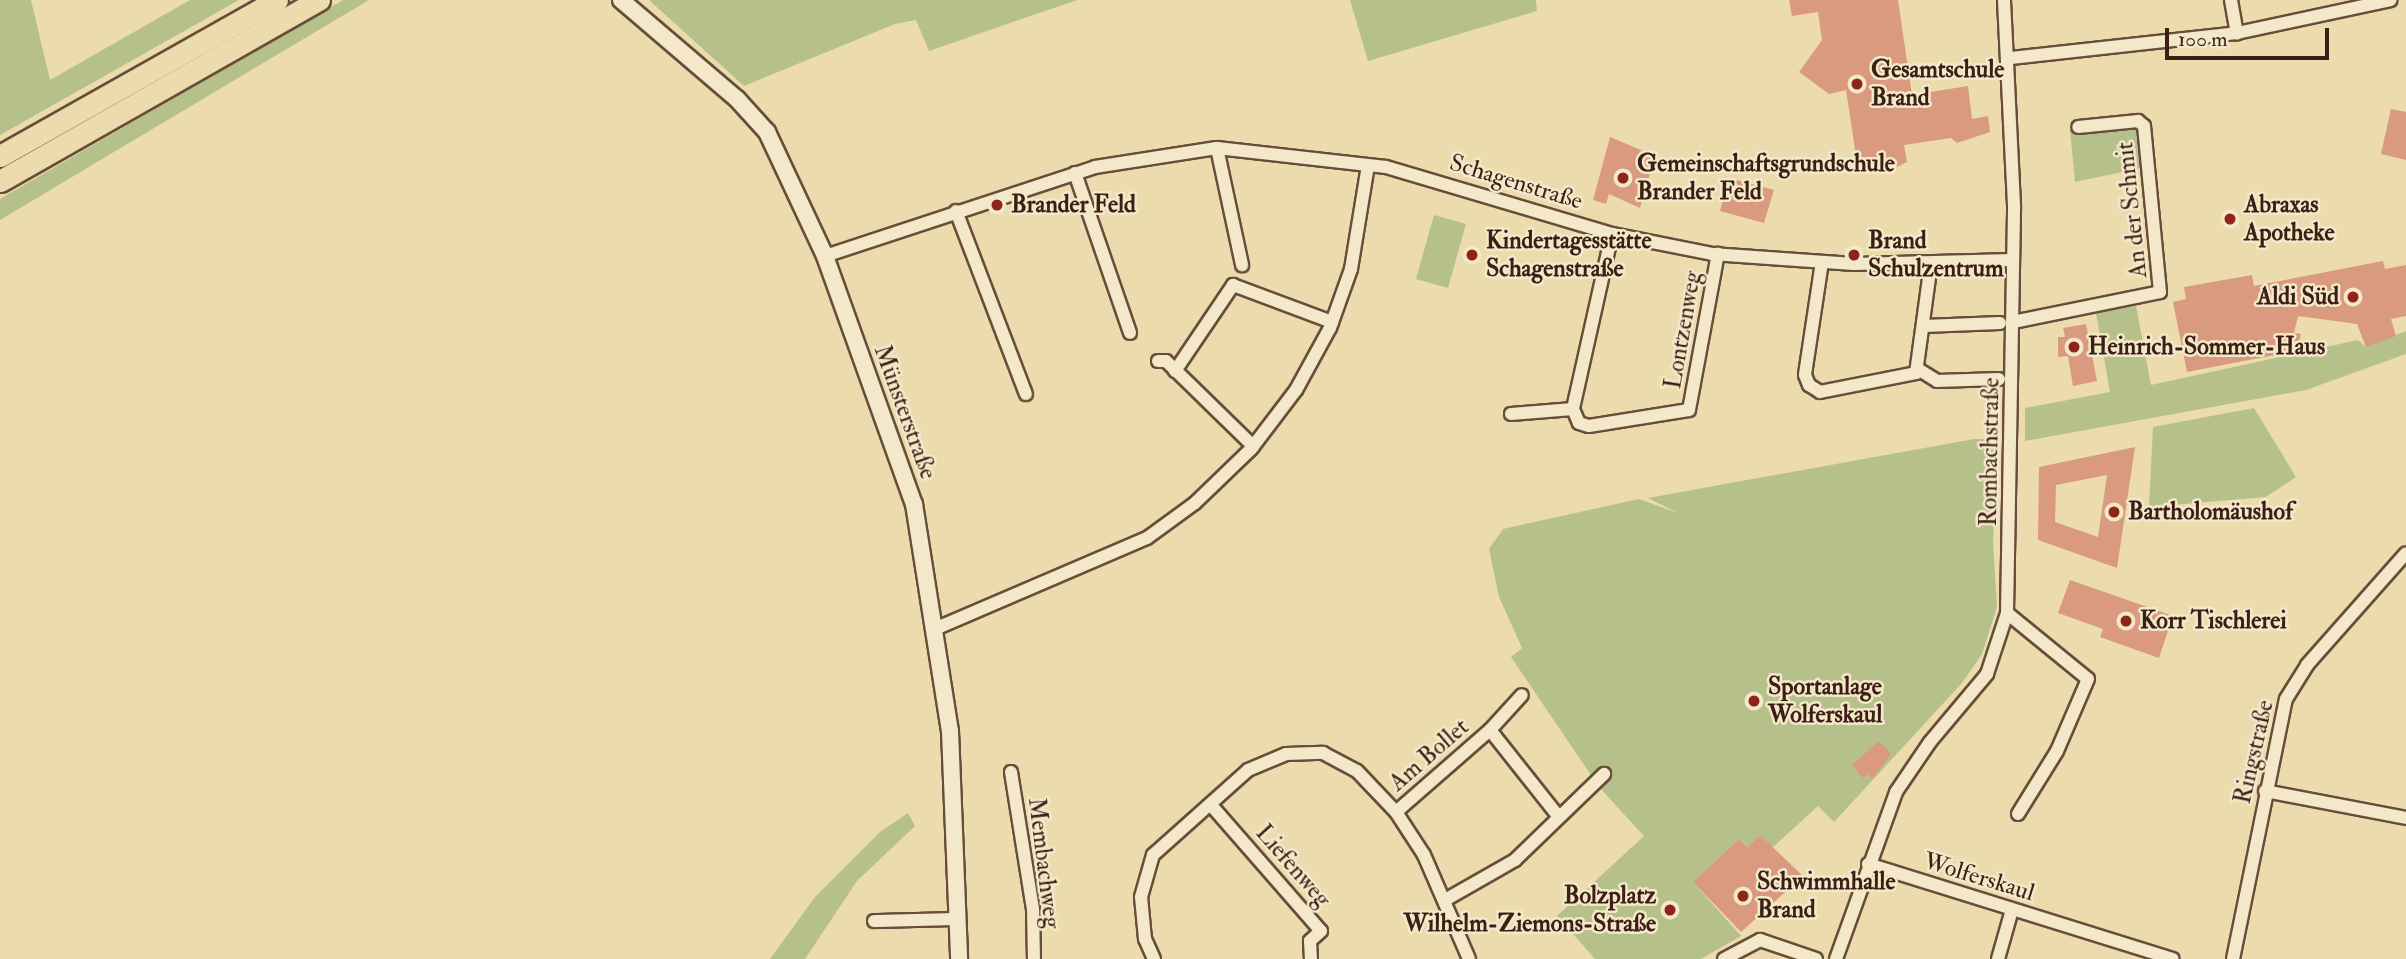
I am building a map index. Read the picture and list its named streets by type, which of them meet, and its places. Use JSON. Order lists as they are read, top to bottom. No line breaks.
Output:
{"streets":{"street":["Schagenstraße","An der Schmit","Lontzenweg","Münsterstraße","Rombachstraße","Ringstraße","Am Bollet","Membachweg","Liefenweg","Wolferskaul"]},"crossings":[["Schagenstraße","Lontzenweg"],["Schagenstraße","Münsterstraße"],["Schagenstraße","Rombachstraße"],["An der Schmit","Rombachstraße"],["Rombachstraße","Wolferskaul"]],"places":["Gesamtschule Brand","Gemeinschaftsgrundschule Brander Feld","Brander Feld","Abraxas Apotheke","Kindertagesstätte Schagenstraße","Brand Schulzentrum","Aldi Süd","Heinrich-Sommer-Haus","Bartholomäushof","Korr Tischlerei","Sportanlage Wolferskaul","Schwimmhalle Brand","Bolzplatz Wilhelm-Ziemons-Straße"],"scale_bar":"100 m"}
